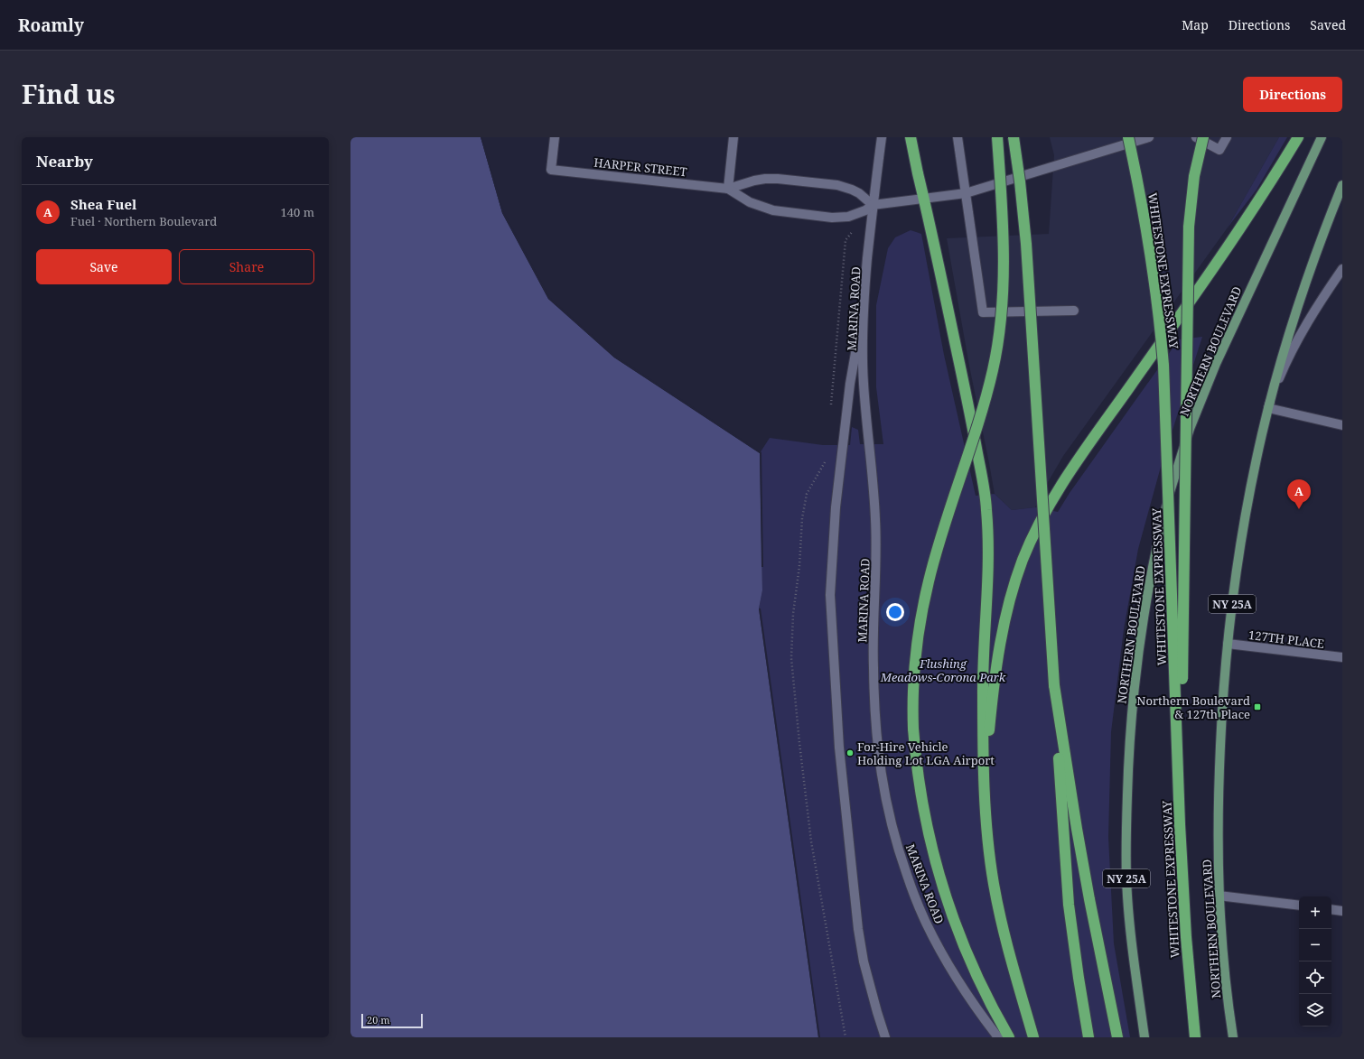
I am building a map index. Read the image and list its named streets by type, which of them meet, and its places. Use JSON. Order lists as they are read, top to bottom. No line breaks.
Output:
{"streets":{"highway":["WHITESTONE EXPRESSWAY"],"main road":["NORTHERN BOULEVARD","NY 25A"],"street":["HARPER STREET","MARINA ROAD","127TH PLACE"]},"crossings":[["HARPER STREET","MARINA ROAD"],["NORTHERN BOULEVARD","127TH PLACE"]],"parks":["Flushing Meadows-Corona Park"],"places":{"transit":["Northern Boulevard & 127th Place"],"other":["For-Hire Vehicle Holding Lot LGA Airport"]},"scale_bar":"20 m","page":{"header":"Roamly","nav":["Map","Directions","Saved"],"title":"Find us","buttons":["Directions",["Save","Share"]],"heading":"Nearby","list":[{"mark":"A","name":"Shea Fuel","note":"Fuel · Northern Boulevard","value":"140 m"}],"pins":"A","map_buttons":["+","−"],"scale":"20 m"}}
